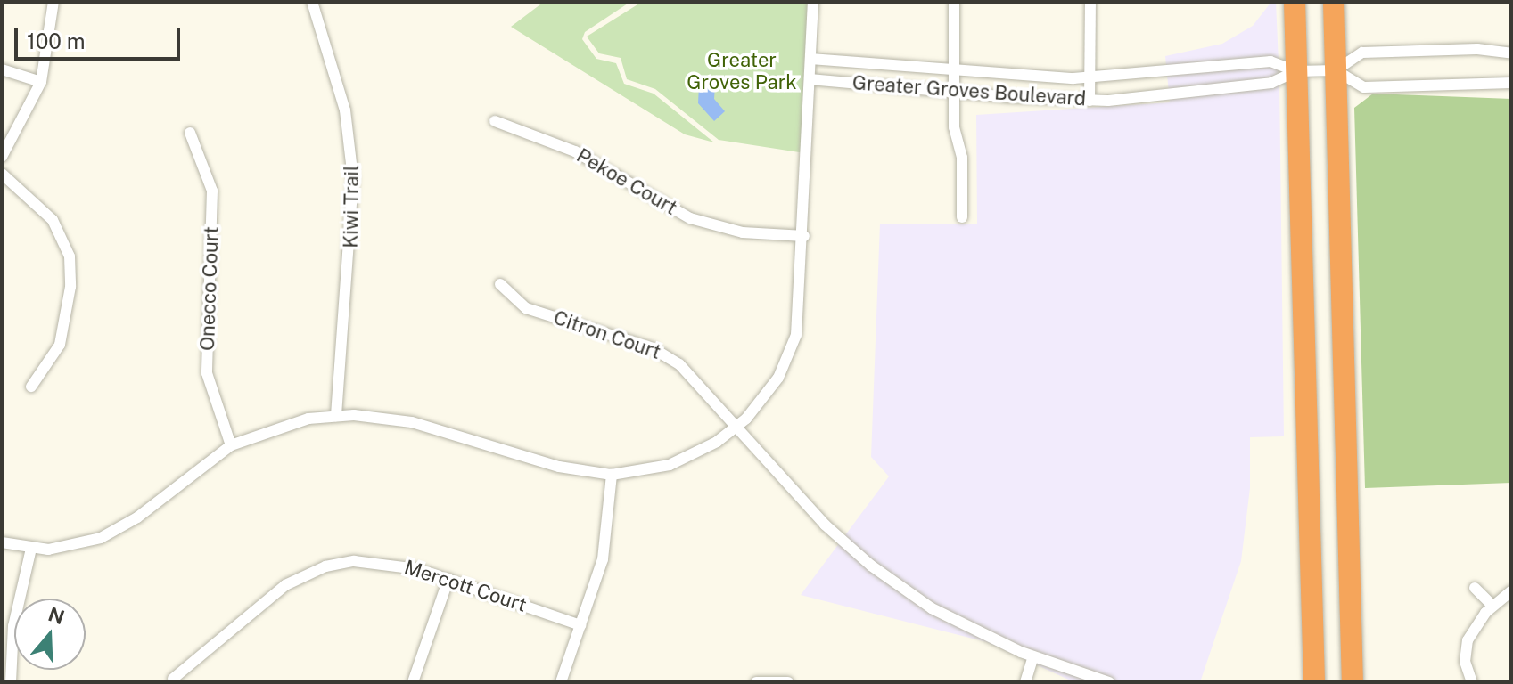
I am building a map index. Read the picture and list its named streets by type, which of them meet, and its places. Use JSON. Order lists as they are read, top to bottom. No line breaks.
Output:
{"streets":{"street":["Greater Groves Boulevard","Pekoe Court","Kiwi Trail","Onecco Court","Citron Court","Mercott Court"]},"parks":["Greater Groves Park"],"scale_bar":"100 m","north":"top"}
